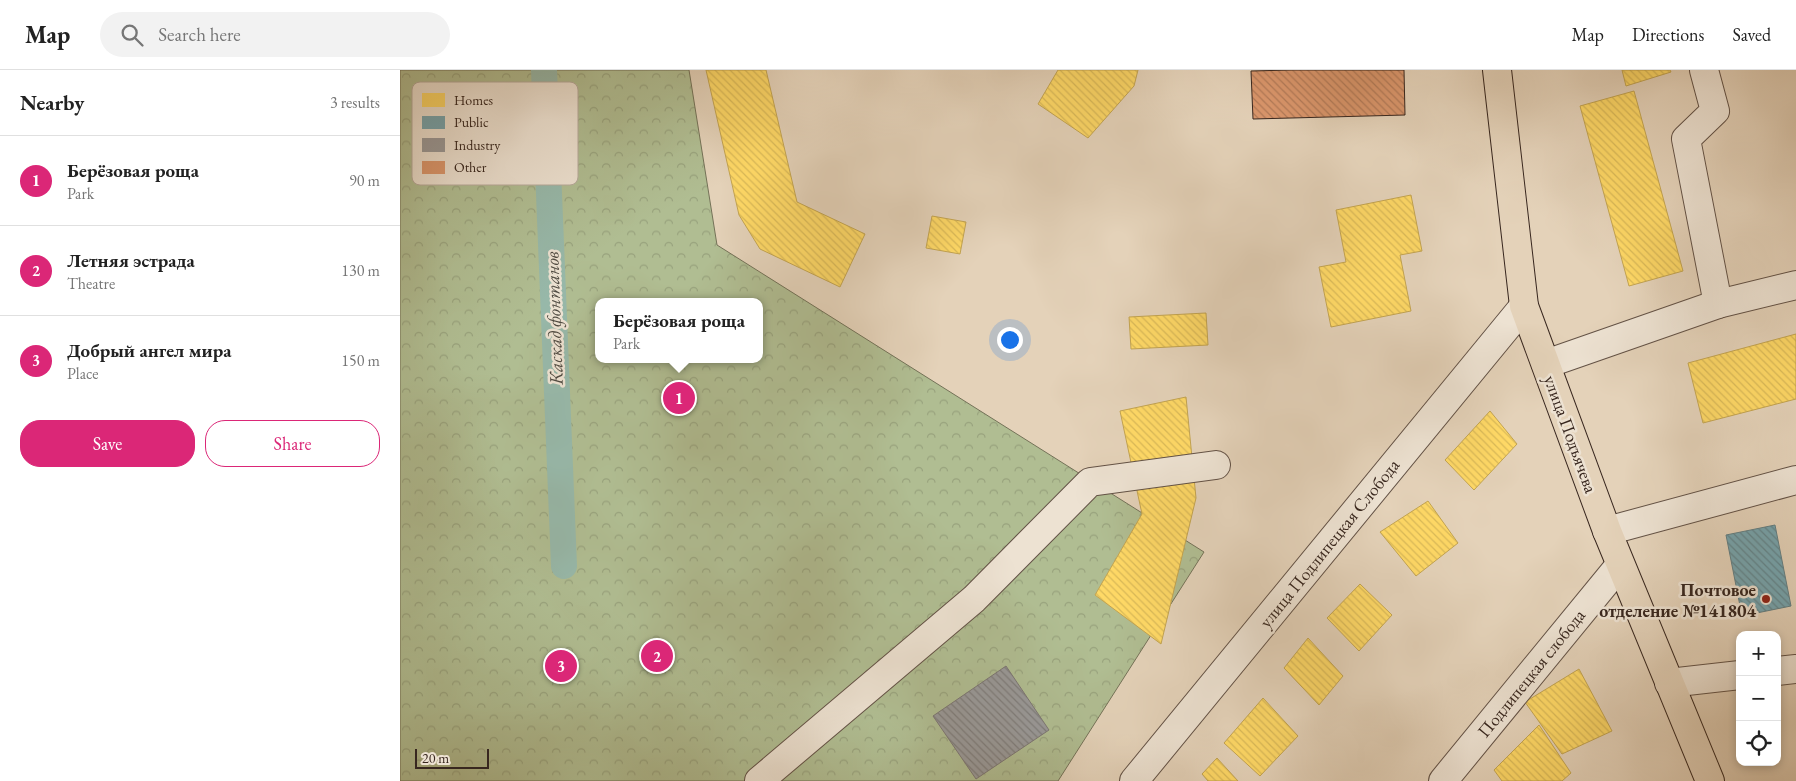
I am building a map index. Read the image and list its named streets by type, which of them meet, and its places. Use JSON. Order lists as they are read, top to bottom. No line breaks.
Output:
{"streets":{"main road":["улица Подъячева"],"street":["улица Подлипецкая Слобода","Подлипецкая слобода"]},"crossings":[["улица Подъячева","улица Подлипецкая Слобода"],["улица Подъячева","Подлипецкая слобода"]],"water":["Каскад фонтанов"],"places":["Почтовое отделение №141804"],"legend":["Homes","Public","Industry","Other"],"scale_bar":"20 m","page":{"header":"Map","search":"Search here","nav":["Map","Directions","Saved"],"heading":["Nearby","3 results"],"list":[{"mark":"1","name":"Берёзовая роща","note":"Park","value":"90 m"},{"mark":"2","name":"Летняя эстрада","note":"Theatre","value":"130 m"},{"mark":"3","name":"Добрый ангел мира","note":"Place","value":"150 m"}],"popup":["Берёзовая роща","Park"],"pins":["1","2","3"],"buttons":["Save","Share"],"map_buttons":["+","−"],"scale":"20 m"}}
